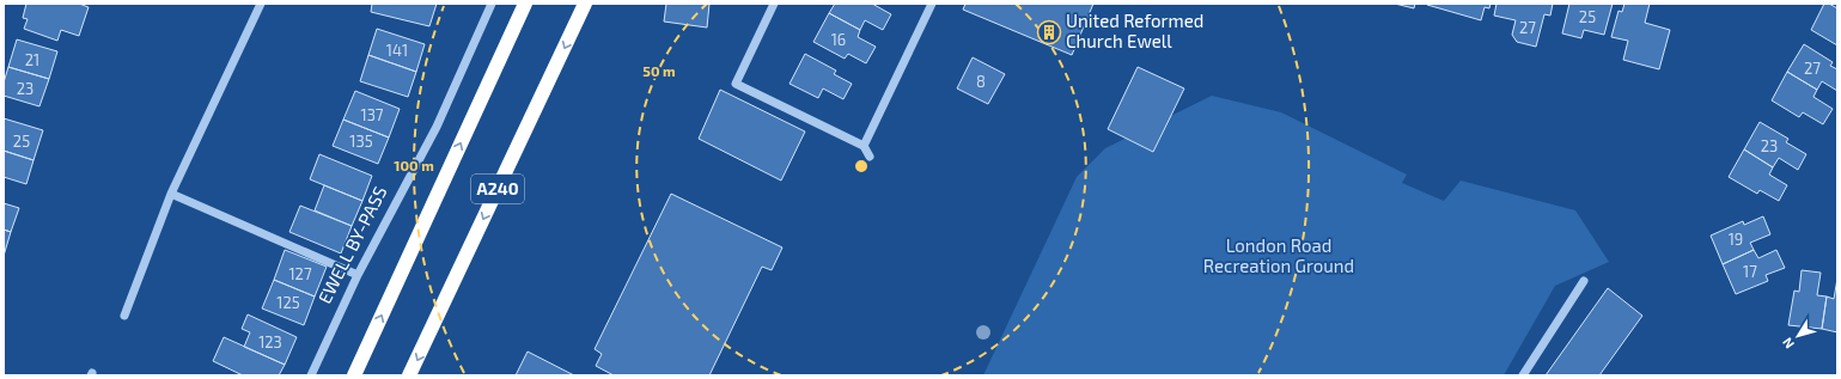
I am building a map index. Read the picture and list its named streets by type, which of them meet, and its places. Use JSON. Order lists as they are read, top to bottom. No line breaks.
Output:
{"streets":{"highway":["A240"],"street":["EWELL BY-PASS"]},"parks":["London Road Recreation Ground"],"places":{"building":["United Reformed Church Ewell"]},"house_numbers":["25","27","16","141","21","27","8","23","137","25","135","23","19","17","127","125","123"],"north":"bottom left","rings":["50 m","100 m"]}
